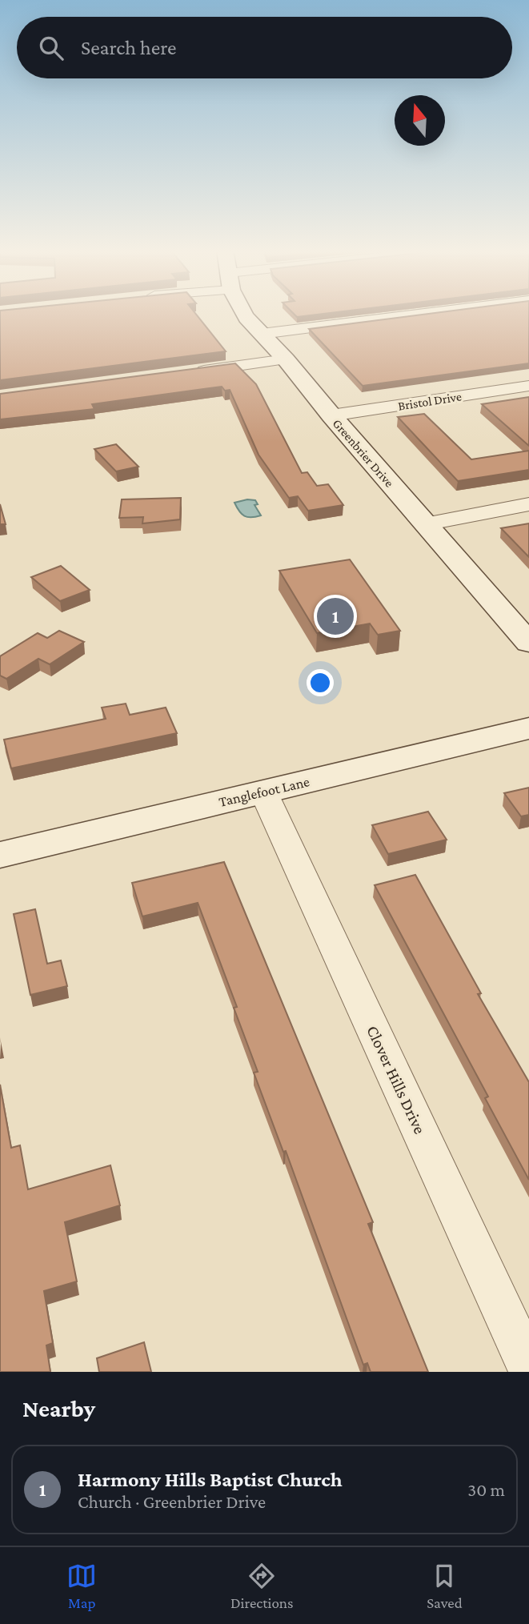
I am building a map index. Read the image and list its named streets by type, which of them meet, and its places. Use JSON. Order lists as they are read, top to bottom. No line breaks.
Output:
{"streets":{"street":["Bristol Drive","Greenbrier Drive","Tanglefoot Lane","Clover Hills Drive"]},"crossings":[["Bristol Drive","Greenbrier Drive"],["Tanglefoot Lane","Clover Hills Drive"]],"north":"top","page":{"search":"Search here","pins":"1","heading":"Nearby","list":[{"mark":"1","name":"Harmony Hills Baptist Church","note":"Church · Greenbrier Drive","value":"30 m"}],"nav":["Map","Directions","Saved"]}}
